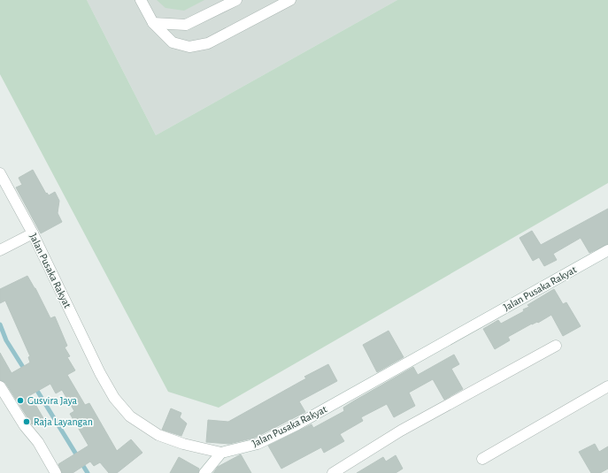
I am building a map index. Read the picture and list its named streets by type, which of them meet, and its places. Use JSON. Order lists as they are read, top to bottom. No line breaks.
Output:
{"streets":{"street":["Jalan Pusaka Rakyat"]},"places":["Gusvira Jaya","Raja Layangan"]}
